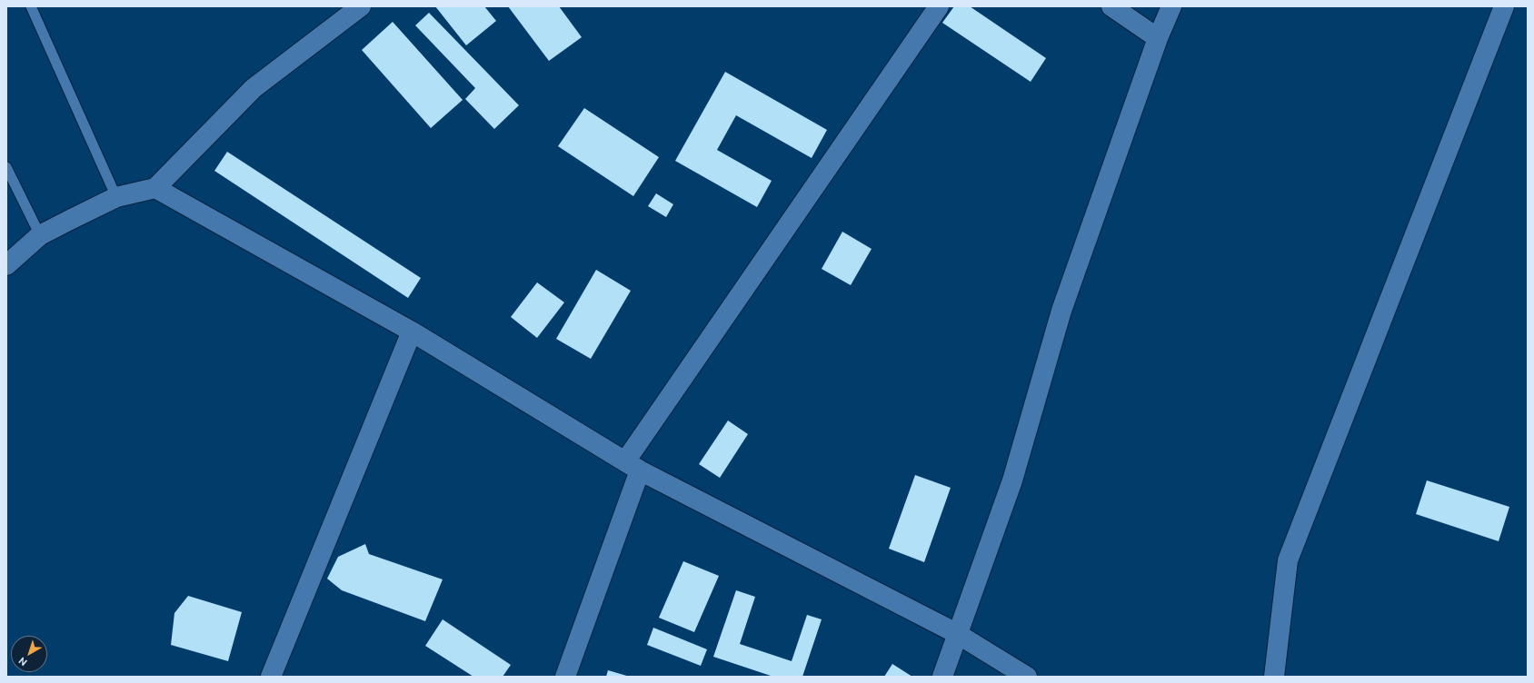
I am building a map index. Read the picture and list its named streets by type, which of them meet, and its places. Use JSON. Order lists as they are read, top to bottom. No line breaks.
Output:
{"north":"bottom left"}
